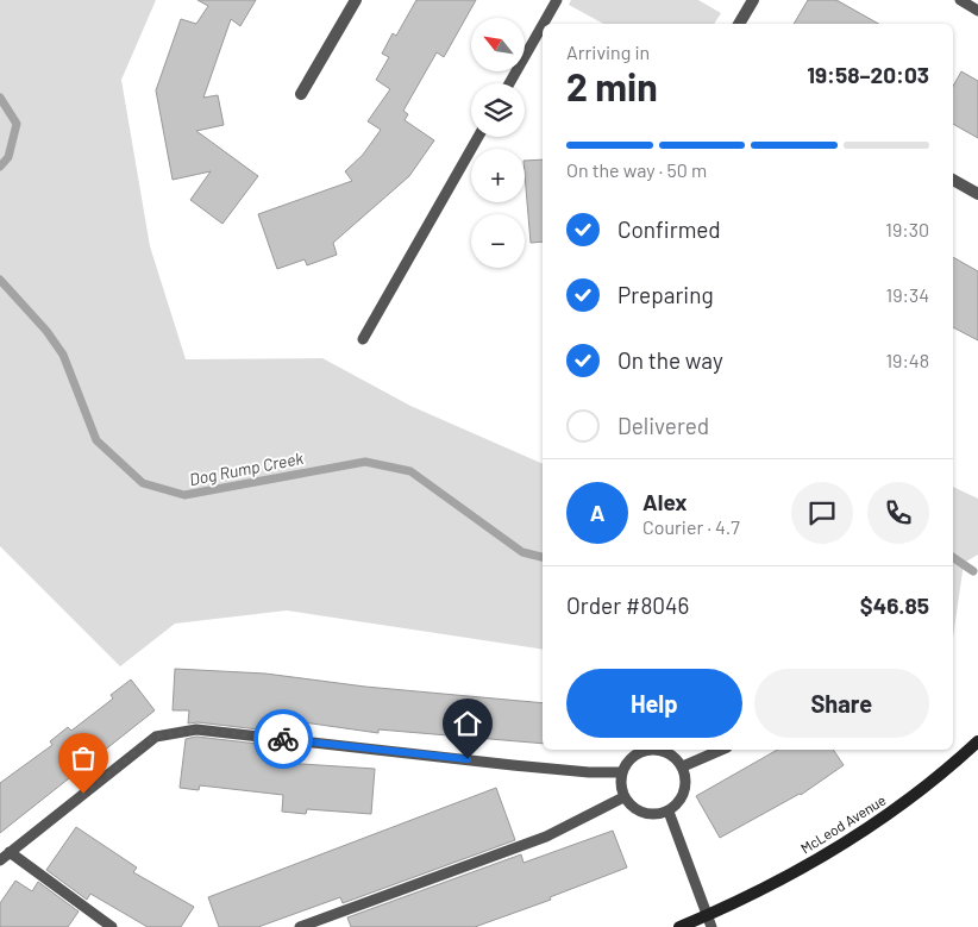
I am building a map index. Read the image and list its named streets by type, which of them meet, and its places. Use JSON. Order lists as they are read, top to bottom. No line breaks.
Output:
{"streets":{"street":["McLeod Avenue"]},"water":["Dog Rump Creek"],"north":"top left","page":{"map_buttons":["+","−"],"heading":["2 min","Arriving in","19:58–20:03"],"panel":["Alex","Courier · 4.7","Order #8046","$46.85"],"bar":"On the way · 50 m","list":[["Confirmed","19:30"],["Preparing","19:34"],["On the way","19:48"],"Delivered"],"round":"A","buttons":["Help","Share"]}}
